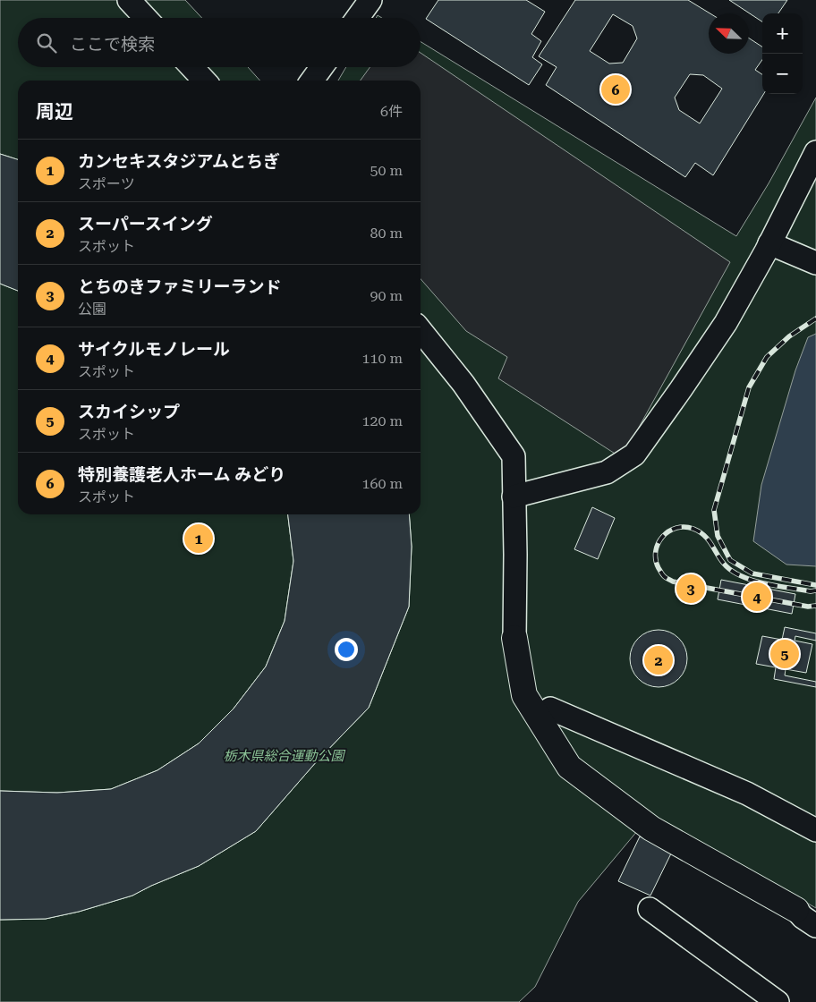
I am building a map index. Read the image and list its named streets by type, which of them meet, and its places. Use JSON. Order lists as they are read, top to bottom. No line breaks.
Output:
{"parks":["栃木県総合運動公園"],"north":"top left","page":{"map_buttons":["+","−"],"search":"ここで検索","pins":["6","1","3","4","5","2"],"heading":["周辺","6件"],"list":[{"mark":"1","name":"カンセキスタジアムとちぎ","note":"スポーツ","value":"50 m"},{"mark":"2","name":"スーパースイング","note":"スポット","value":"80 m"},{"mark":"3","name":"とちのきファミリーランド","note":"公園","value":"90 m"},{"mark":"4","name":"サイクルモノレール","note":"スポット","value":"110 m"},{"mark":"5","name":"スカイシップ","note":"スポット","value":"120 m"},{"mark":"6","name":"特別養護老人ホーム みどり","note":"スポット","value":"160 m"}]}}
